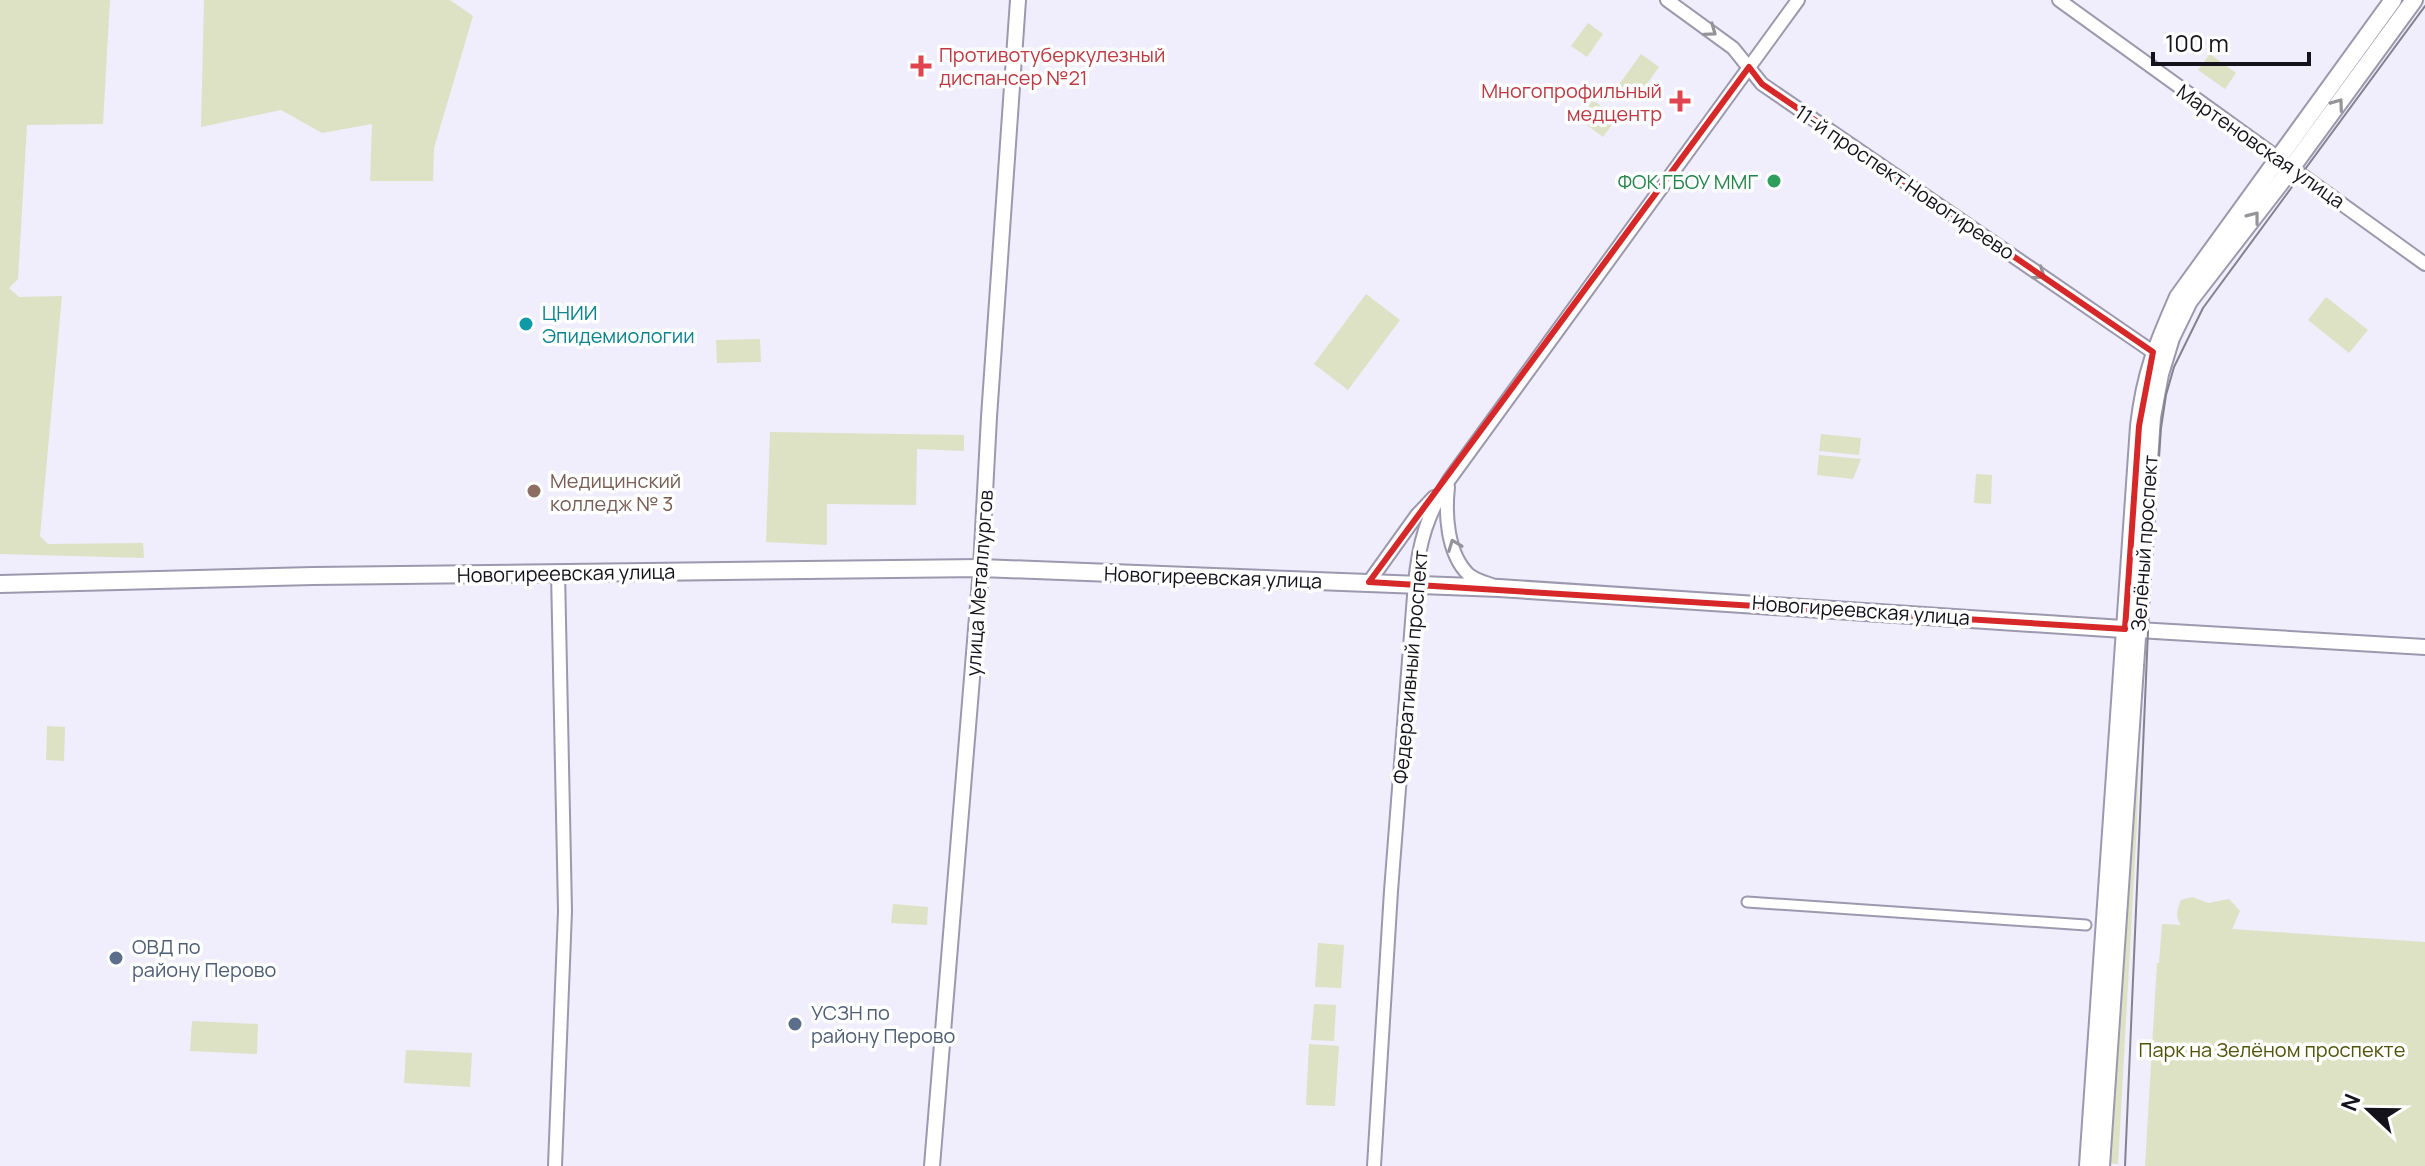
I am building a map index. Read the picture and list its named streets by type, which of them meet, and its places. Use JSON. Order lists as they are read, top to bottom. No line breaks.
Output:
{"streets":{"main road":["Зелёный проспект","Новогиреевская улица"],"street":["Мартеновская улица","11-й проспект Новогиреево","улица Металлургов","Федеративный проспект"]},"crossings":[["Мартеновская улица","Зелёный проспект"],["11-й проспект Новогиреево","Зелёный проспект"],["11-й проспект Новогиреево","Федеративный проспект"],["Зелёный проспект","Новогиреевская улица"],["Новогиреевская улица","улица Металлургов"],["Новогиреевская улица","Федеративный проспект"]],"one_way":["11-й проспект Новогиреево"],"parks":["Парк на Зелёном проспекте"],"places":{"health":["Противотуберкулезный диспансер №21","Многопрофильный медцентр"],"other":["ФОК ГБОУ ММГ","ЦНИИ Эпидемиологии","Медицинский колледж № 3","ОВД по району Перово","УСЗН по району Перово"]},"scale_bar":"100 m","north":"left"}
